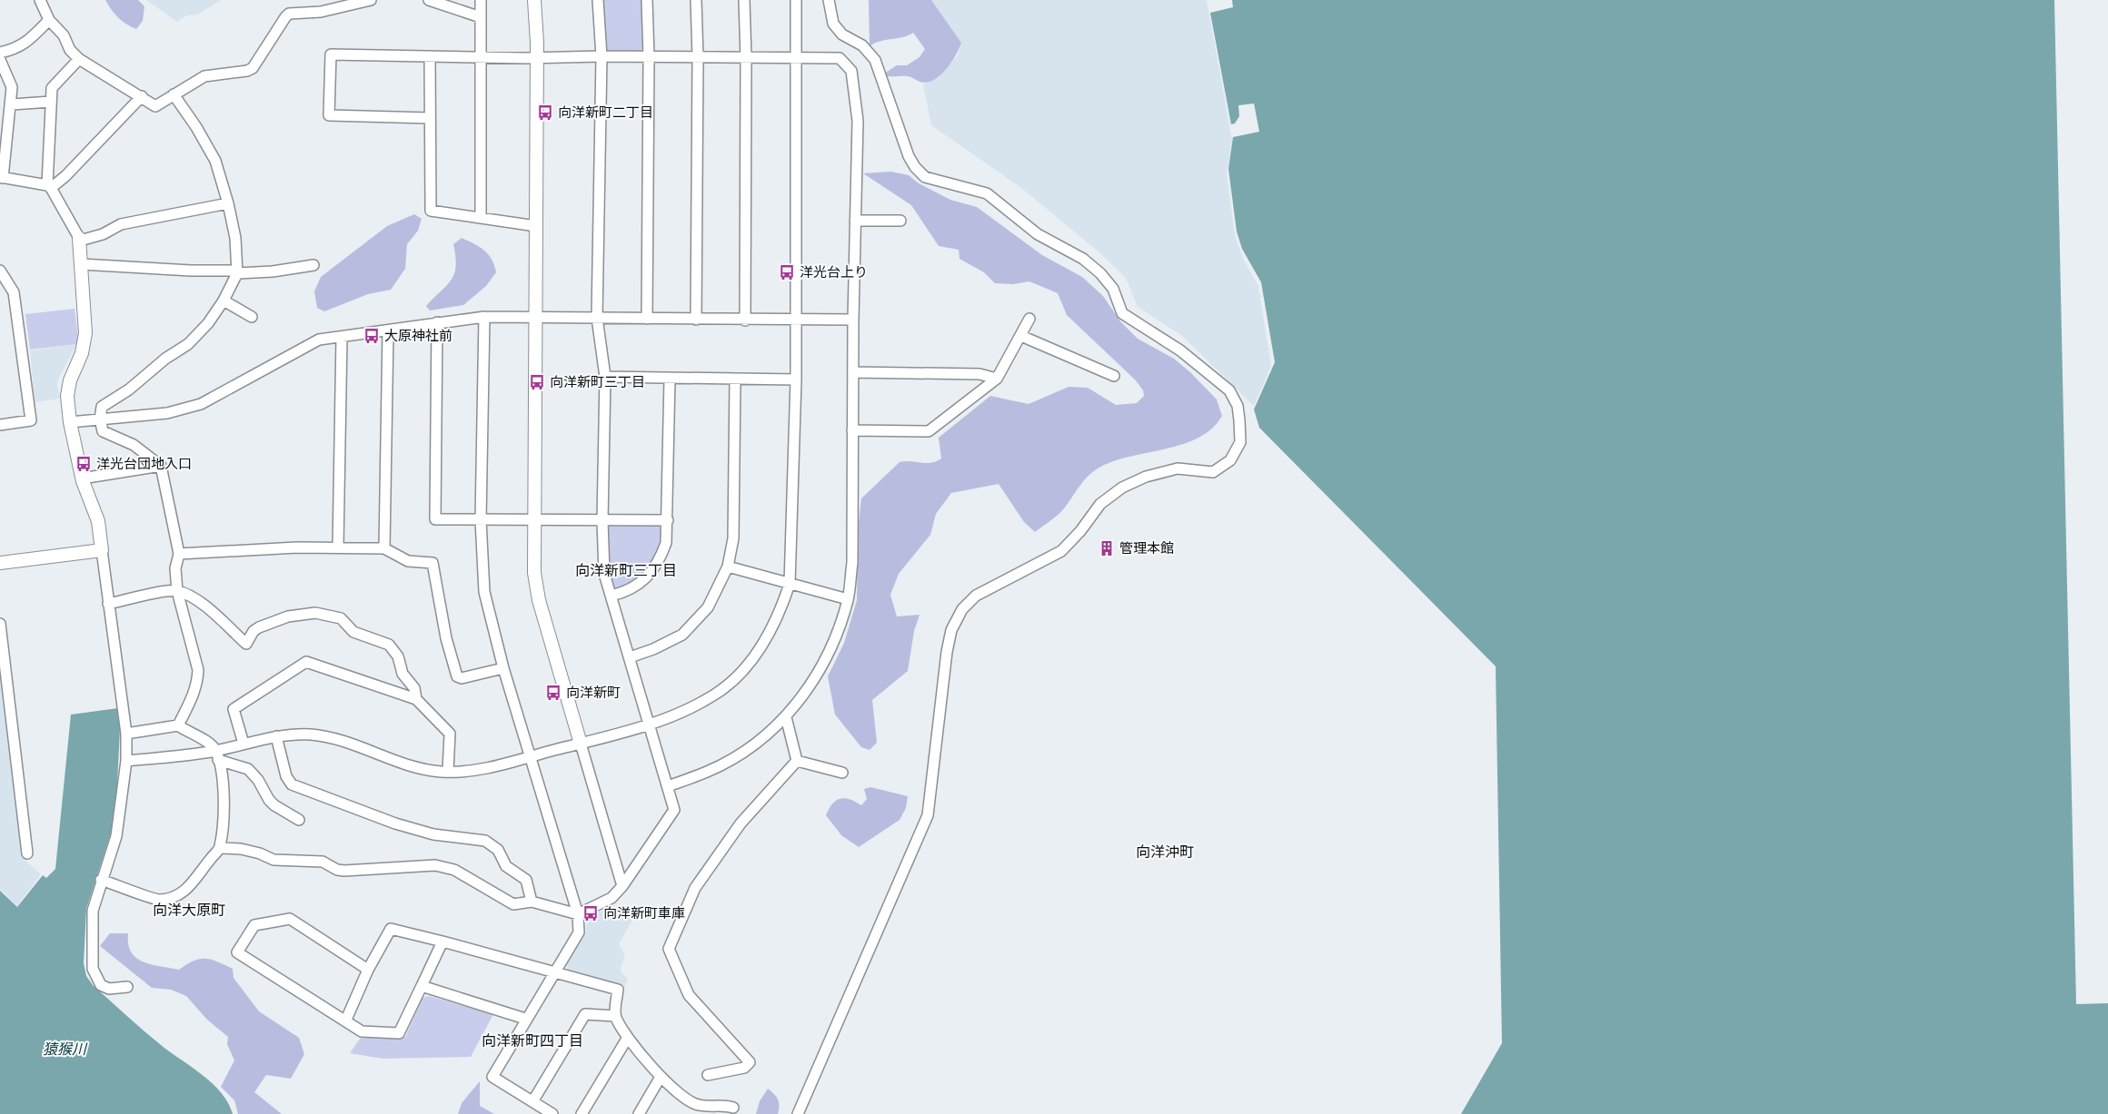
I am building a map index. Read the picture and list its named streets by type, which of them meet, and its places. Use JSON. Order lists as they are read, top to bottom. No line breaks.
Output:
{"districts":["向洋新町三丁目","向洋沖町","向洋大原町","向洋新町四丁目"],"water":["猿猴川"],"places":{"bus stop":["向洋新町二丁目","洋光台上り","大原神社前","向洋新町三丁目","洋光台団地入口","向洋新町","向洋新町車庫"],"building":["管理本館"]}}
